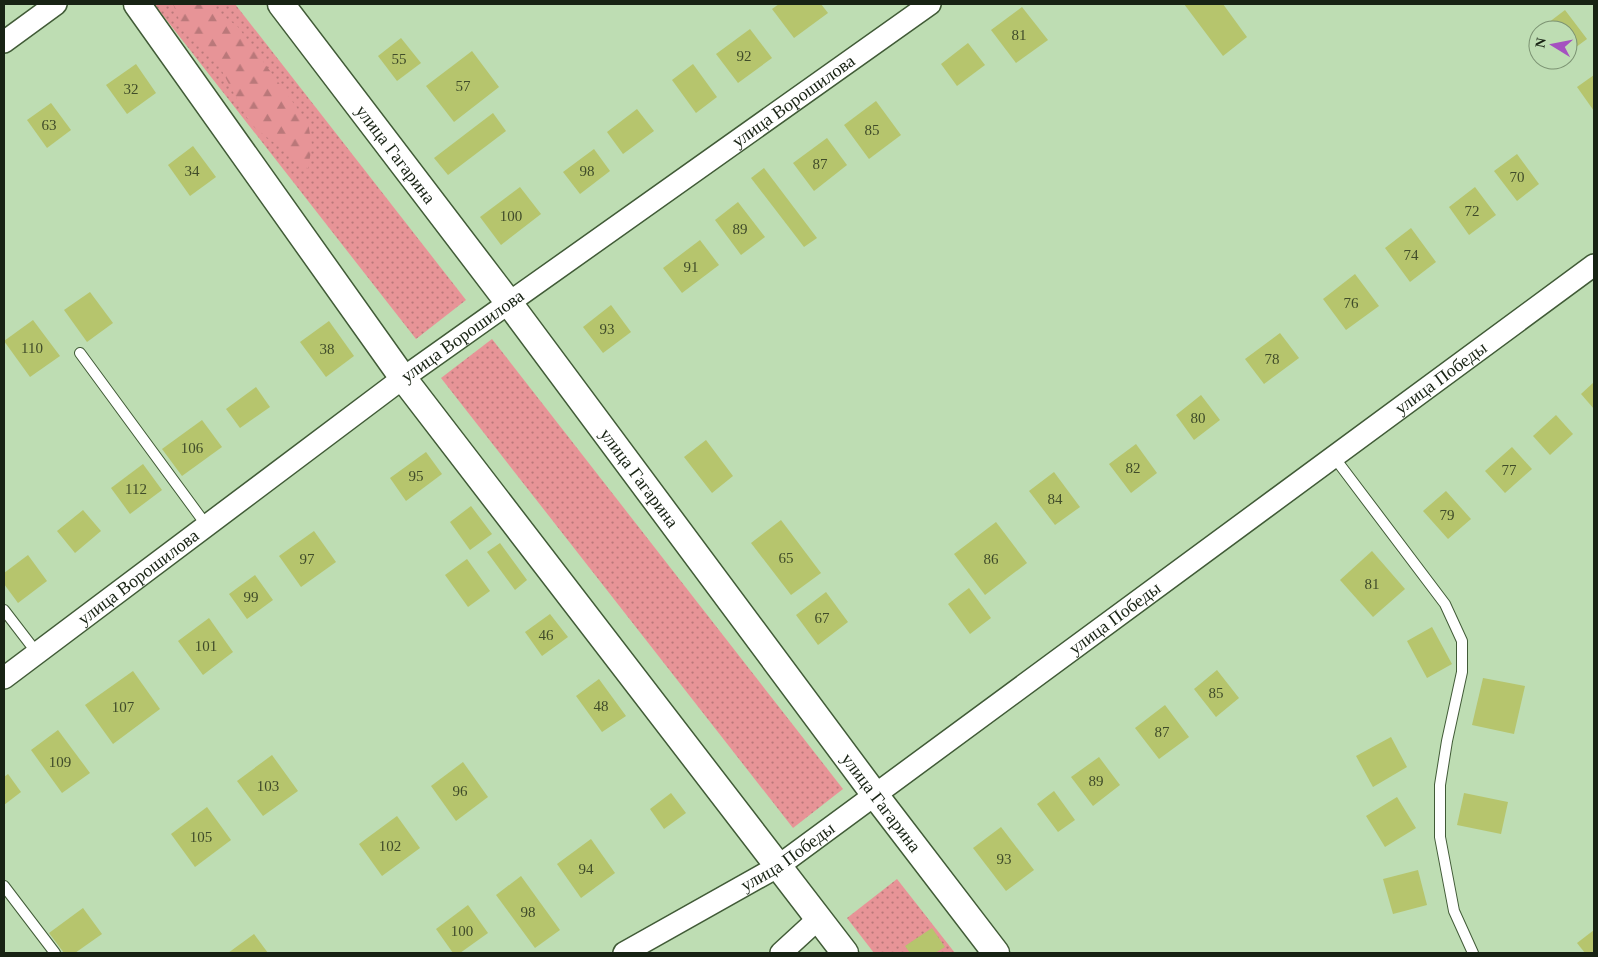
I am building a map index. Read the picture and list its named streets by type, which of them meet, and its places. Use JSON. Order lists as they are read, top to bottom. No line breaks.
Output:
{"streets":{"street":["улица Ворошилова","улица Гагарина","улица Победы"]},"crossings":[["улица Ворошилова","улица Гагарина"],["улица Гагарина","улица Победы"]],"house_numbers":["81","92","55","57","32","63","85","87","34","98","70","72","100","89","74","91","76","93","110","38","78","80","106","82","77","95","112","84","79","65","97","86","81","99","67","46","101","85","48","107","87","109","89","103","96","105","102","93","94","98","100"],"north":"left"}
